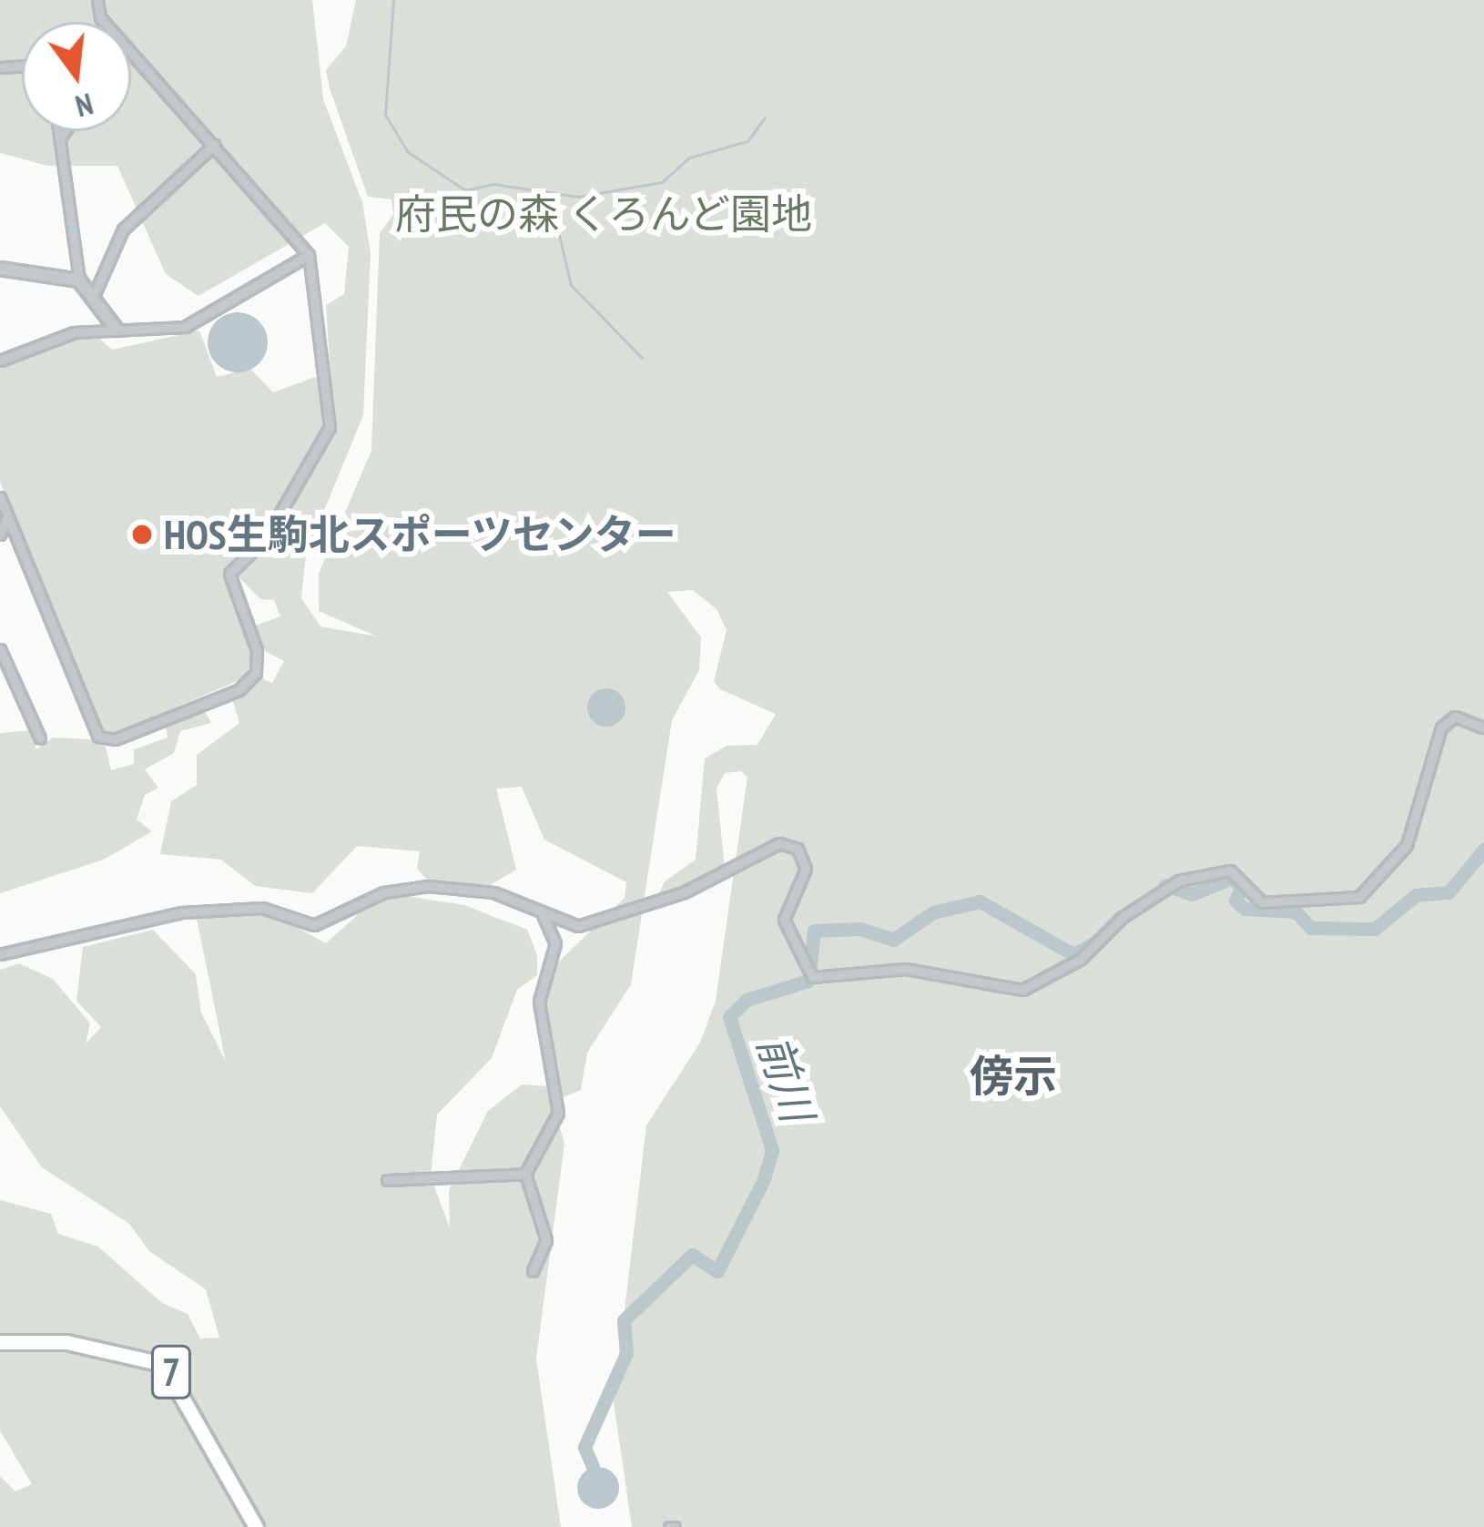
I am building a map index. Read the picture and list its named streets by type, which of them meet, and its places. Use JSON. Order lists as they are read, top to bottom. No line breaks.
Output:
{"streets":{"main road":["7"]},"districts":["傍示"],"water":["前川"],"parks":["府民の森 くろんど園地"],"places":["HOS生駒北スポーツセンター"],"north":"bottom"}
